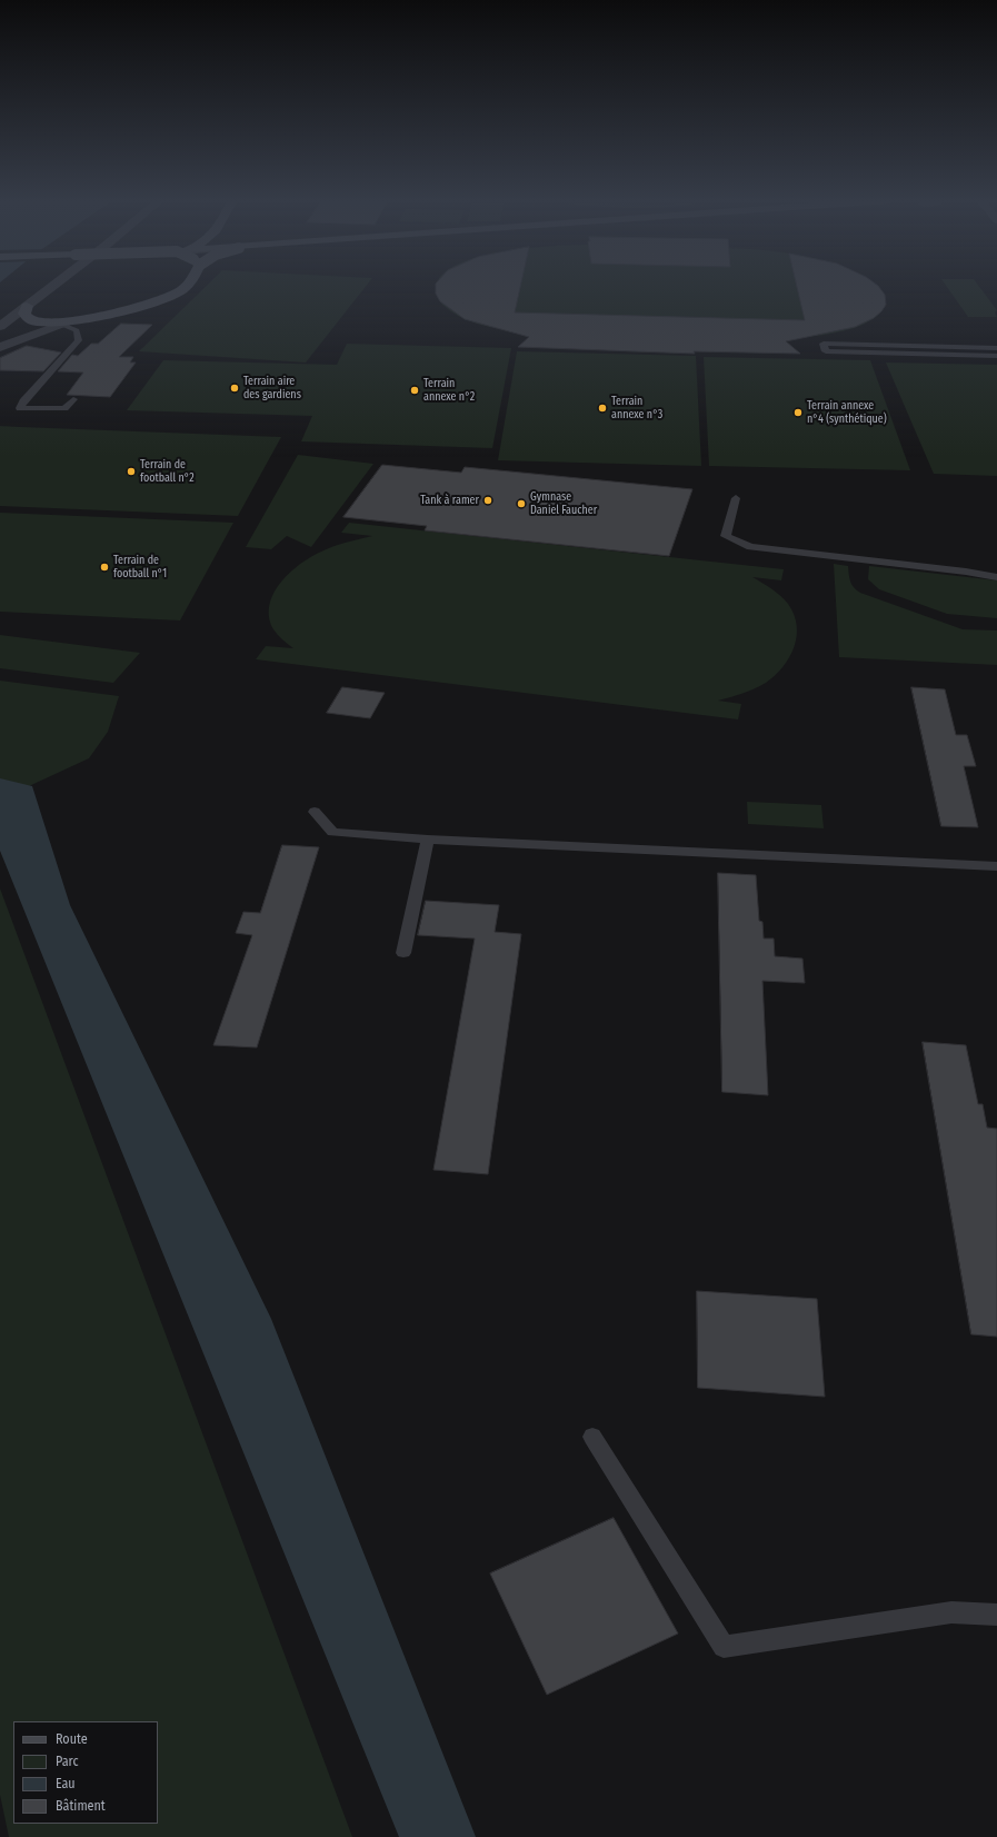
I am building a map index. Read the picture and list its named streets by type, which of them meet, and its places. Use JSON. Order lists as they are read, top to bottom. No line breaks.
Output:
{"places":["Terrain aire des gardiens","Terrain annexe n°2","Terrain annexe n°3","Terrain annexe n°4 (synthétique)","Terrain de football n°2","Tank à ramer","Gymnase Daniel Faucher","Terrain de football n°1"],"legend":["Route","Parc","Eau","Bâtiment"]}
